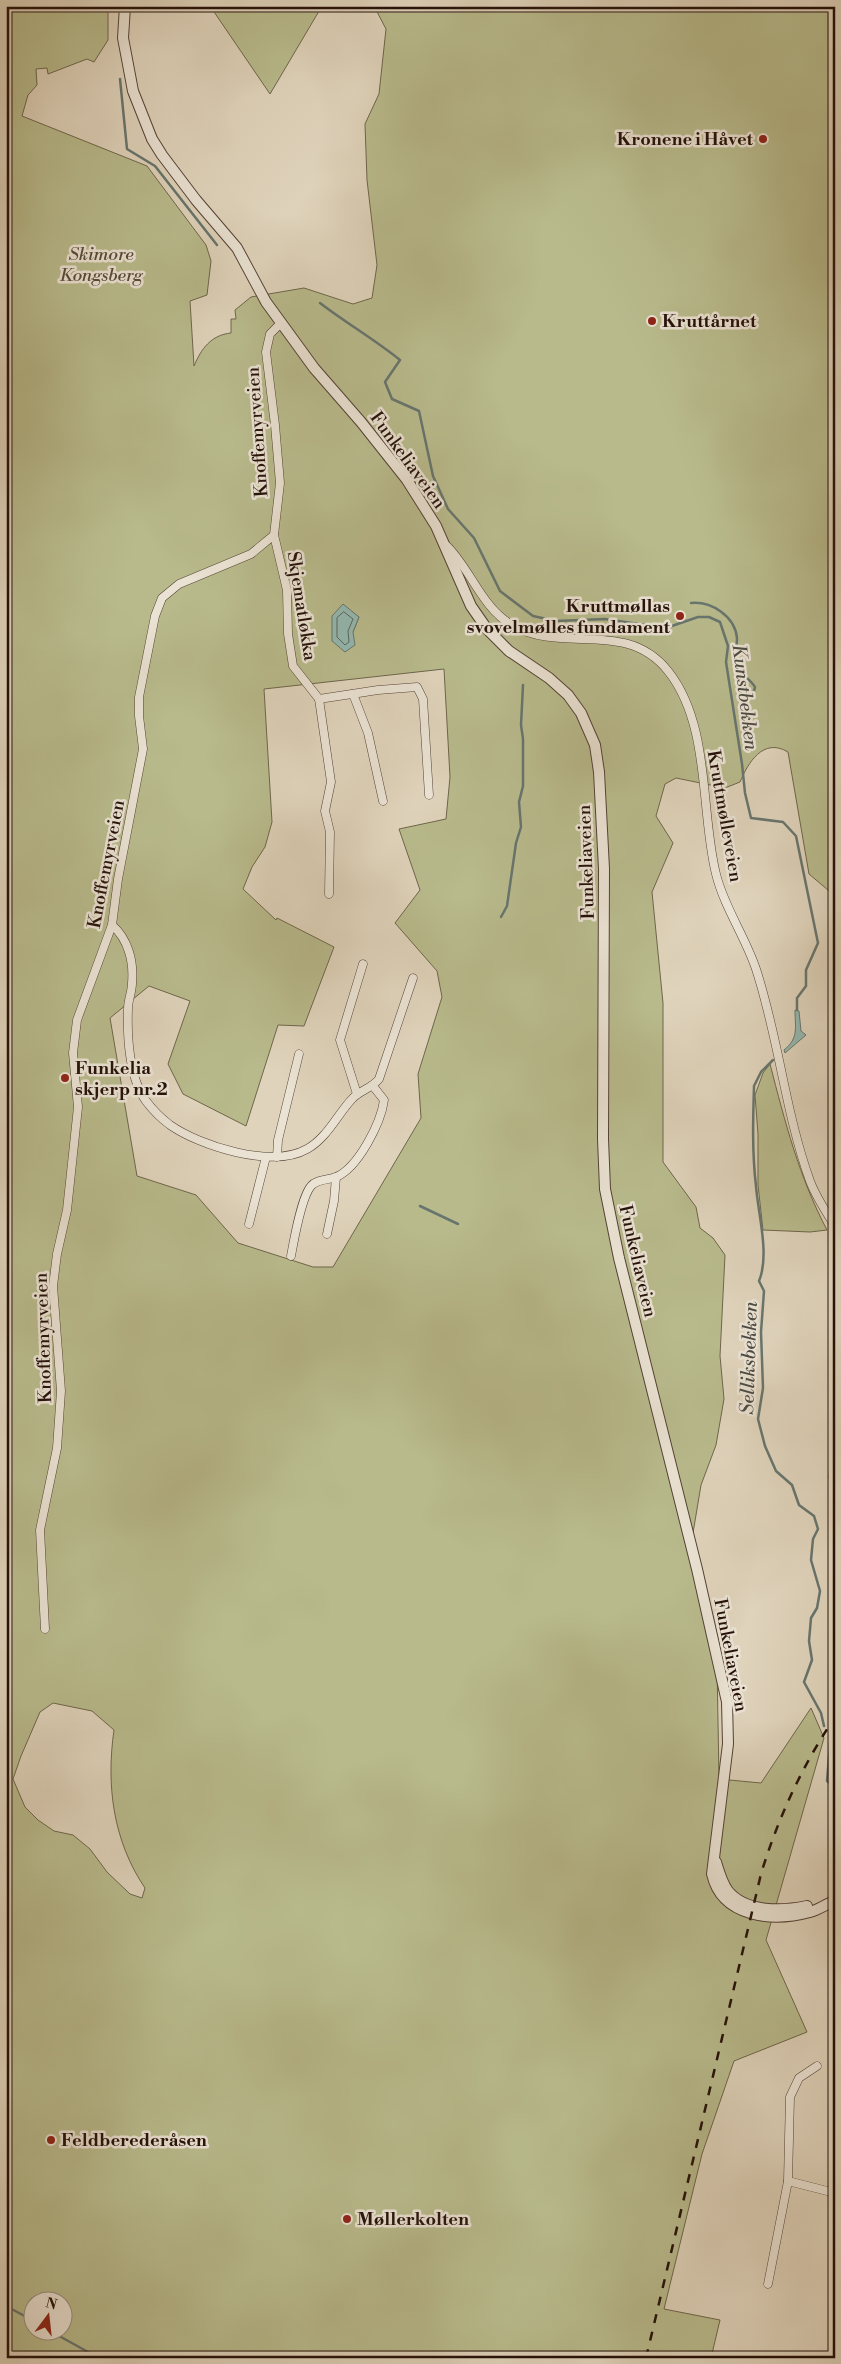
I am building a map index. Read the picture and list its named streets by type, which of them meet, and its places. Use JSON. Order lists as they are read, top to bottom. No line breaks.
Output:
{"streets":{"street":["Knoffemyrveien","Funkeliaveien","Skjematløkka","Kruttmølleveien"]},"crossings":[["Knoffemyrveien","Funkeliaveien"],["Knoffemyrveien","Skjematløkka"],["Funkeliaveien","Kruttmølleveien"]],"water":["Kunstbekken","Selliksbekken"],"parks":["Skimore Kongsberg"],"places":["Kronene i Håvet","Kruttårnet","Kruttmøllas svovelmølles fundament","Funkelia skjerp nr.2","Feldberederåsen","Møllerkolten"],"north":"top"}
